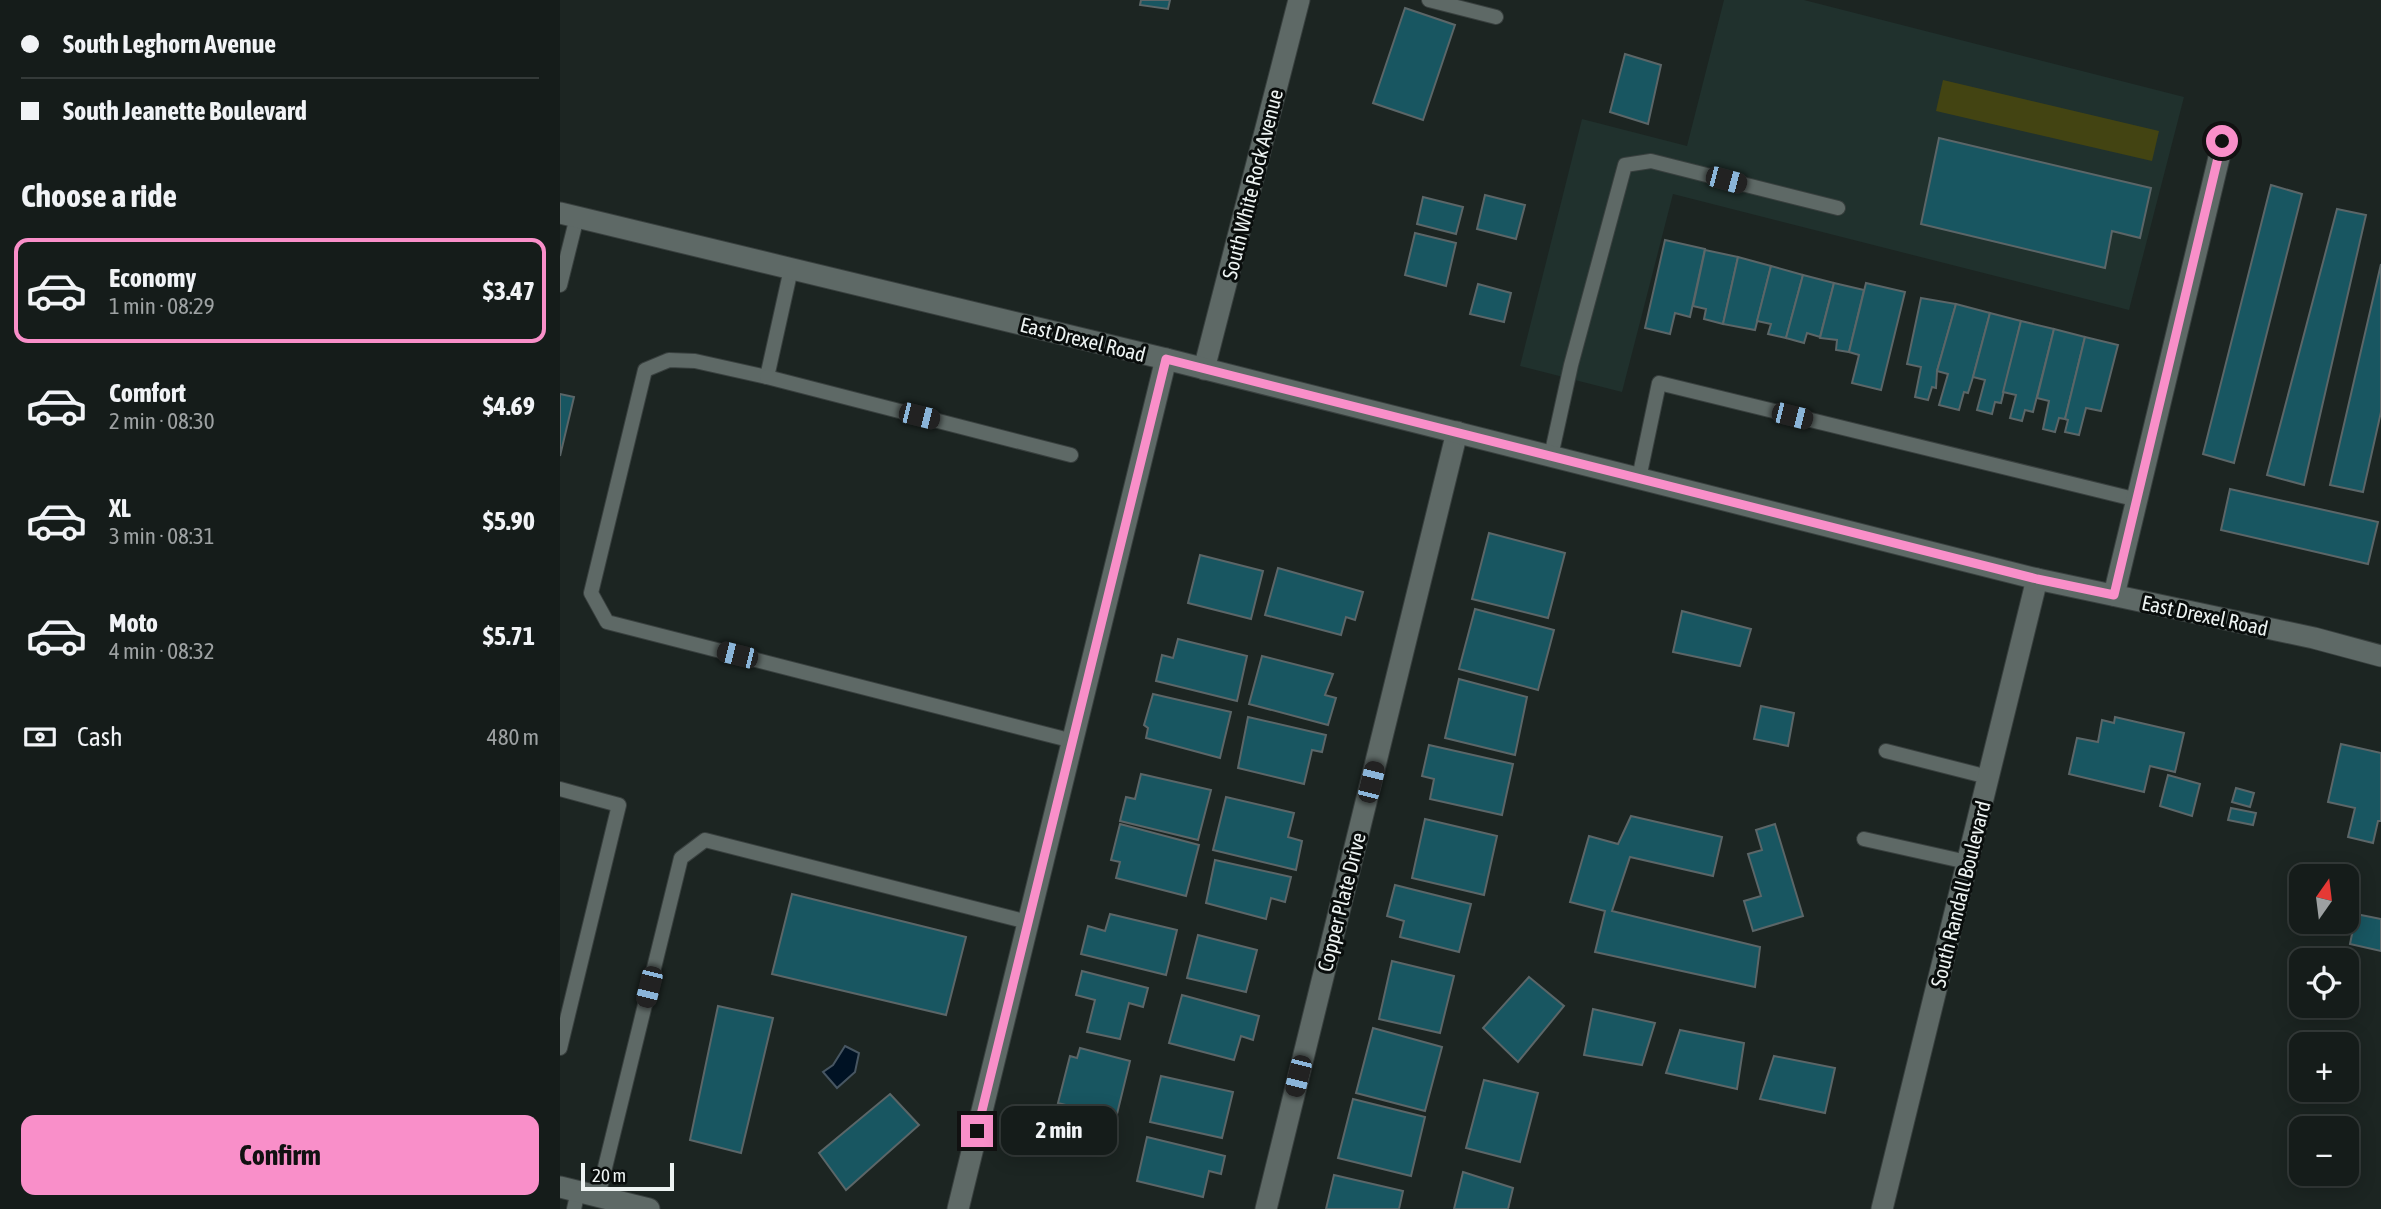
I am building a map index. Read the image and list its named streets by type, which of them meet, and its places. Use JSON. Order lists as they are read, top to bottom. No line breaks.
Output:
{"streets":{"street":["South White Rock Avenue","East Drexel Road","South Randall Boulevard","Copper Plate Drive"]},"crossings":[["South White Rock Avenue","East Drexel Road"],["East Drexel Road","South Randall Boulevard"],["East Drexel Road","Copper Plate Drive"]],"scale_bar":"20 m","north":"top","page":{"banner":["South Leghorn Avenue","South Jeanette Boulevard"],"heading":"Choose a ride","list":[{"name":"Economy","note":"1 min · 08:29","value":"$3.47"},{"name":"Comfort","note":"2 min · 08:30","value":"$4.69"},{"name":"XL","note":"3 min · 08:31","value":"$5.90"},{"name":"Moto","note":"4 min · 08:32","value":"$5.71"}],"pay":["Cash","480 m"],"map_buttons":["+","−"],"buttons":"Confirm","bubble":"2 min","scale":"20 m"}}
